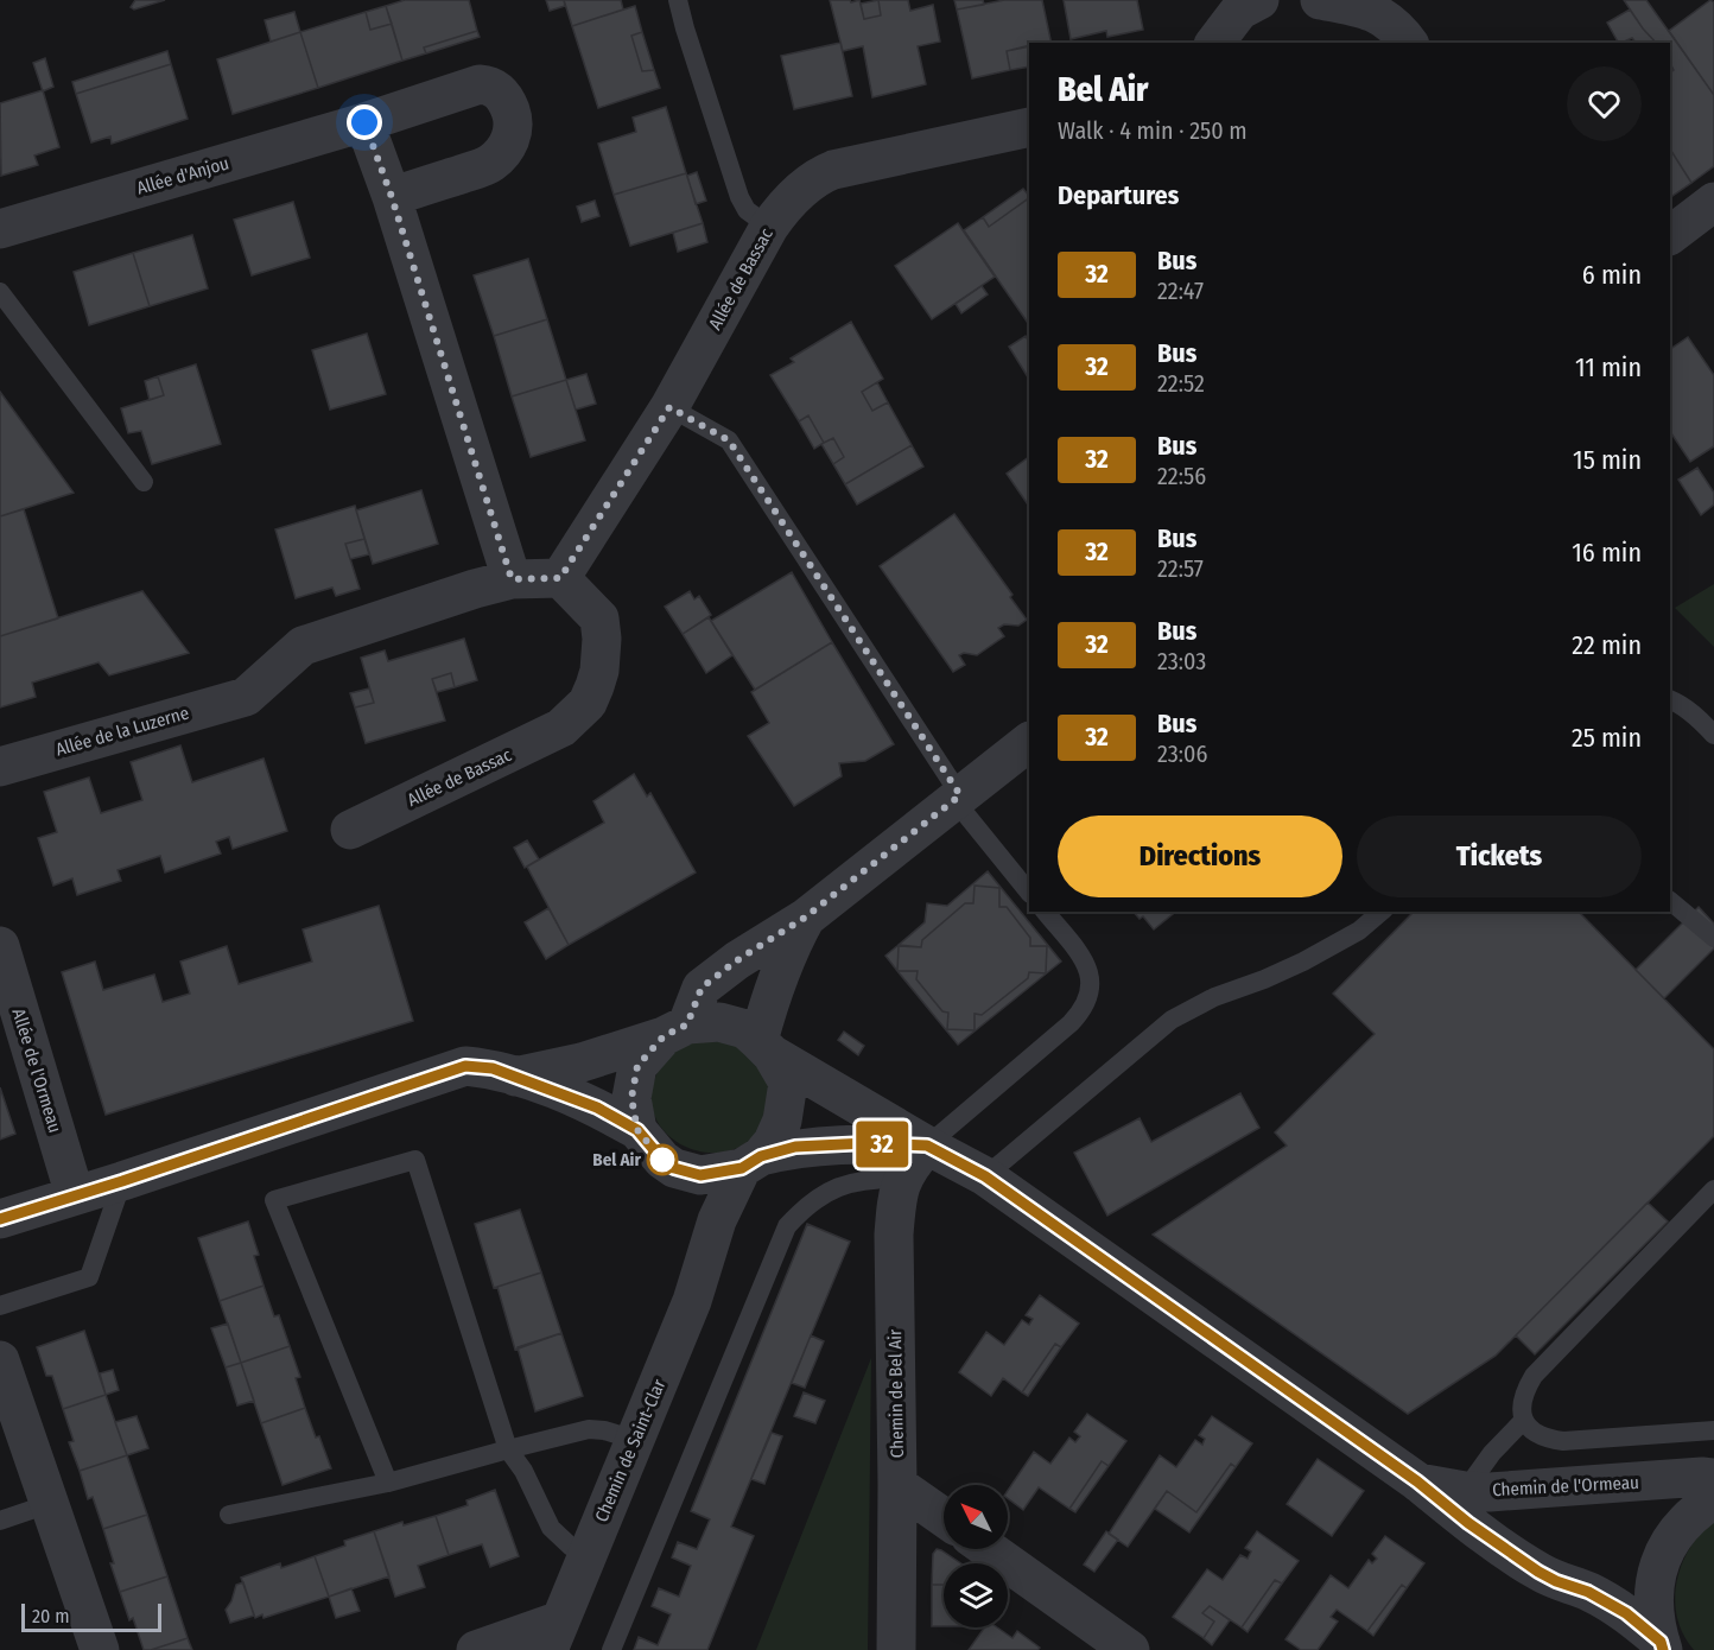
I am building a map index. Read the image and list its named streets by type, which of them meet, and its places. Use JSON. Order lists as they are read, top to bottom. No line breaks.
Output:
{"streets":{"street":["Allée d'Anjou","Allée de Bassac","Allée de la Luzerne","Allée de l'Ormeau","Chemin de Bel Air","Chemin de Saint-Clar","Chemin de l'Ormeau"]},"crossings":[["Chemin de Bel Air","Chemin de l'Ormeau"],["Chemin de Saint-Clar","Chemin de l'Ormeau"]],"places":["Bel Air"],"lines":["bus line 32"],"scale_bar":"20 m","north":"top left","page":{"on_map":"32","heading":[["Bel Air","Walk · 4 min · 250 m"],"Departures"],"list":[{"mark":"32","name":"Bus","note":"22:47","value":"6 min"},{"mark":"32","name":"Bus","note":"22:52","value":"11 min"},{"mark":"32","name":"Bus","note":"22:56","value":"15 min"},{"mark":"32","name":"Bus","note":"22:57","value":"16 min"},{"mark":"32","name":"Bus","note":"23:03","value":"22 min"},{"mark":"32","name":"Bus","note":"23:06","value":"25 min"}],"buttons":["Directions","Tickets"],"scale":"20 m"}}
